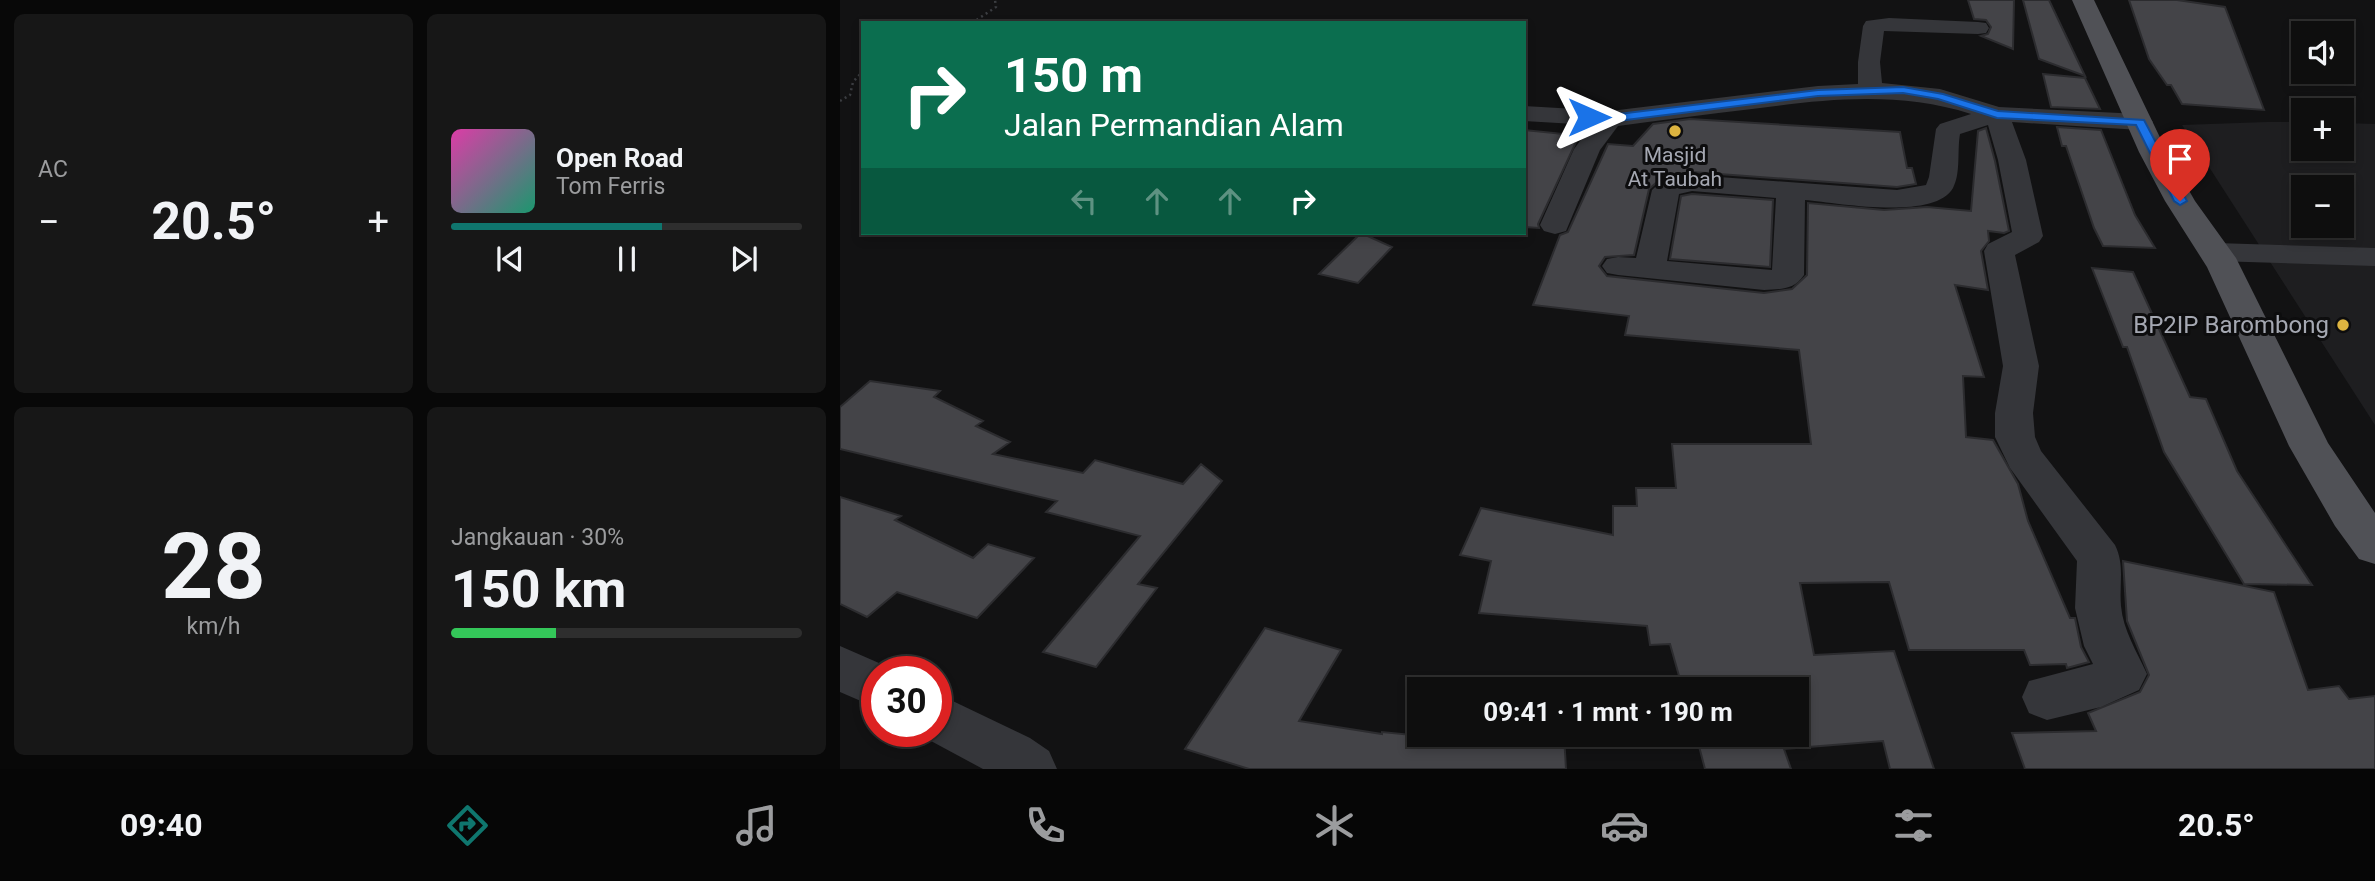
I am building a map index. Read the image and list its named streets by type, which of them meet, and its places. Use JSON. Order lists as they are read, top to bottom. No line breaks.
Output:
{"places":["Masjid At Taubah","BP2IP Barombong"],"page":{"tile":["AC",["28","km/h"],["Jangkauan · 30%","150 km"]],"map_buttons":["+","−"],"turn":["150 m","Jalan Permandian Alam"],"song":["Open Road","Tom Ferris"],"heat":["−","20.5°","+"],"limit":"30","trip":"09:41 · 1 mnt · 190 m","tabs":["09:40","20.5°"]}}
